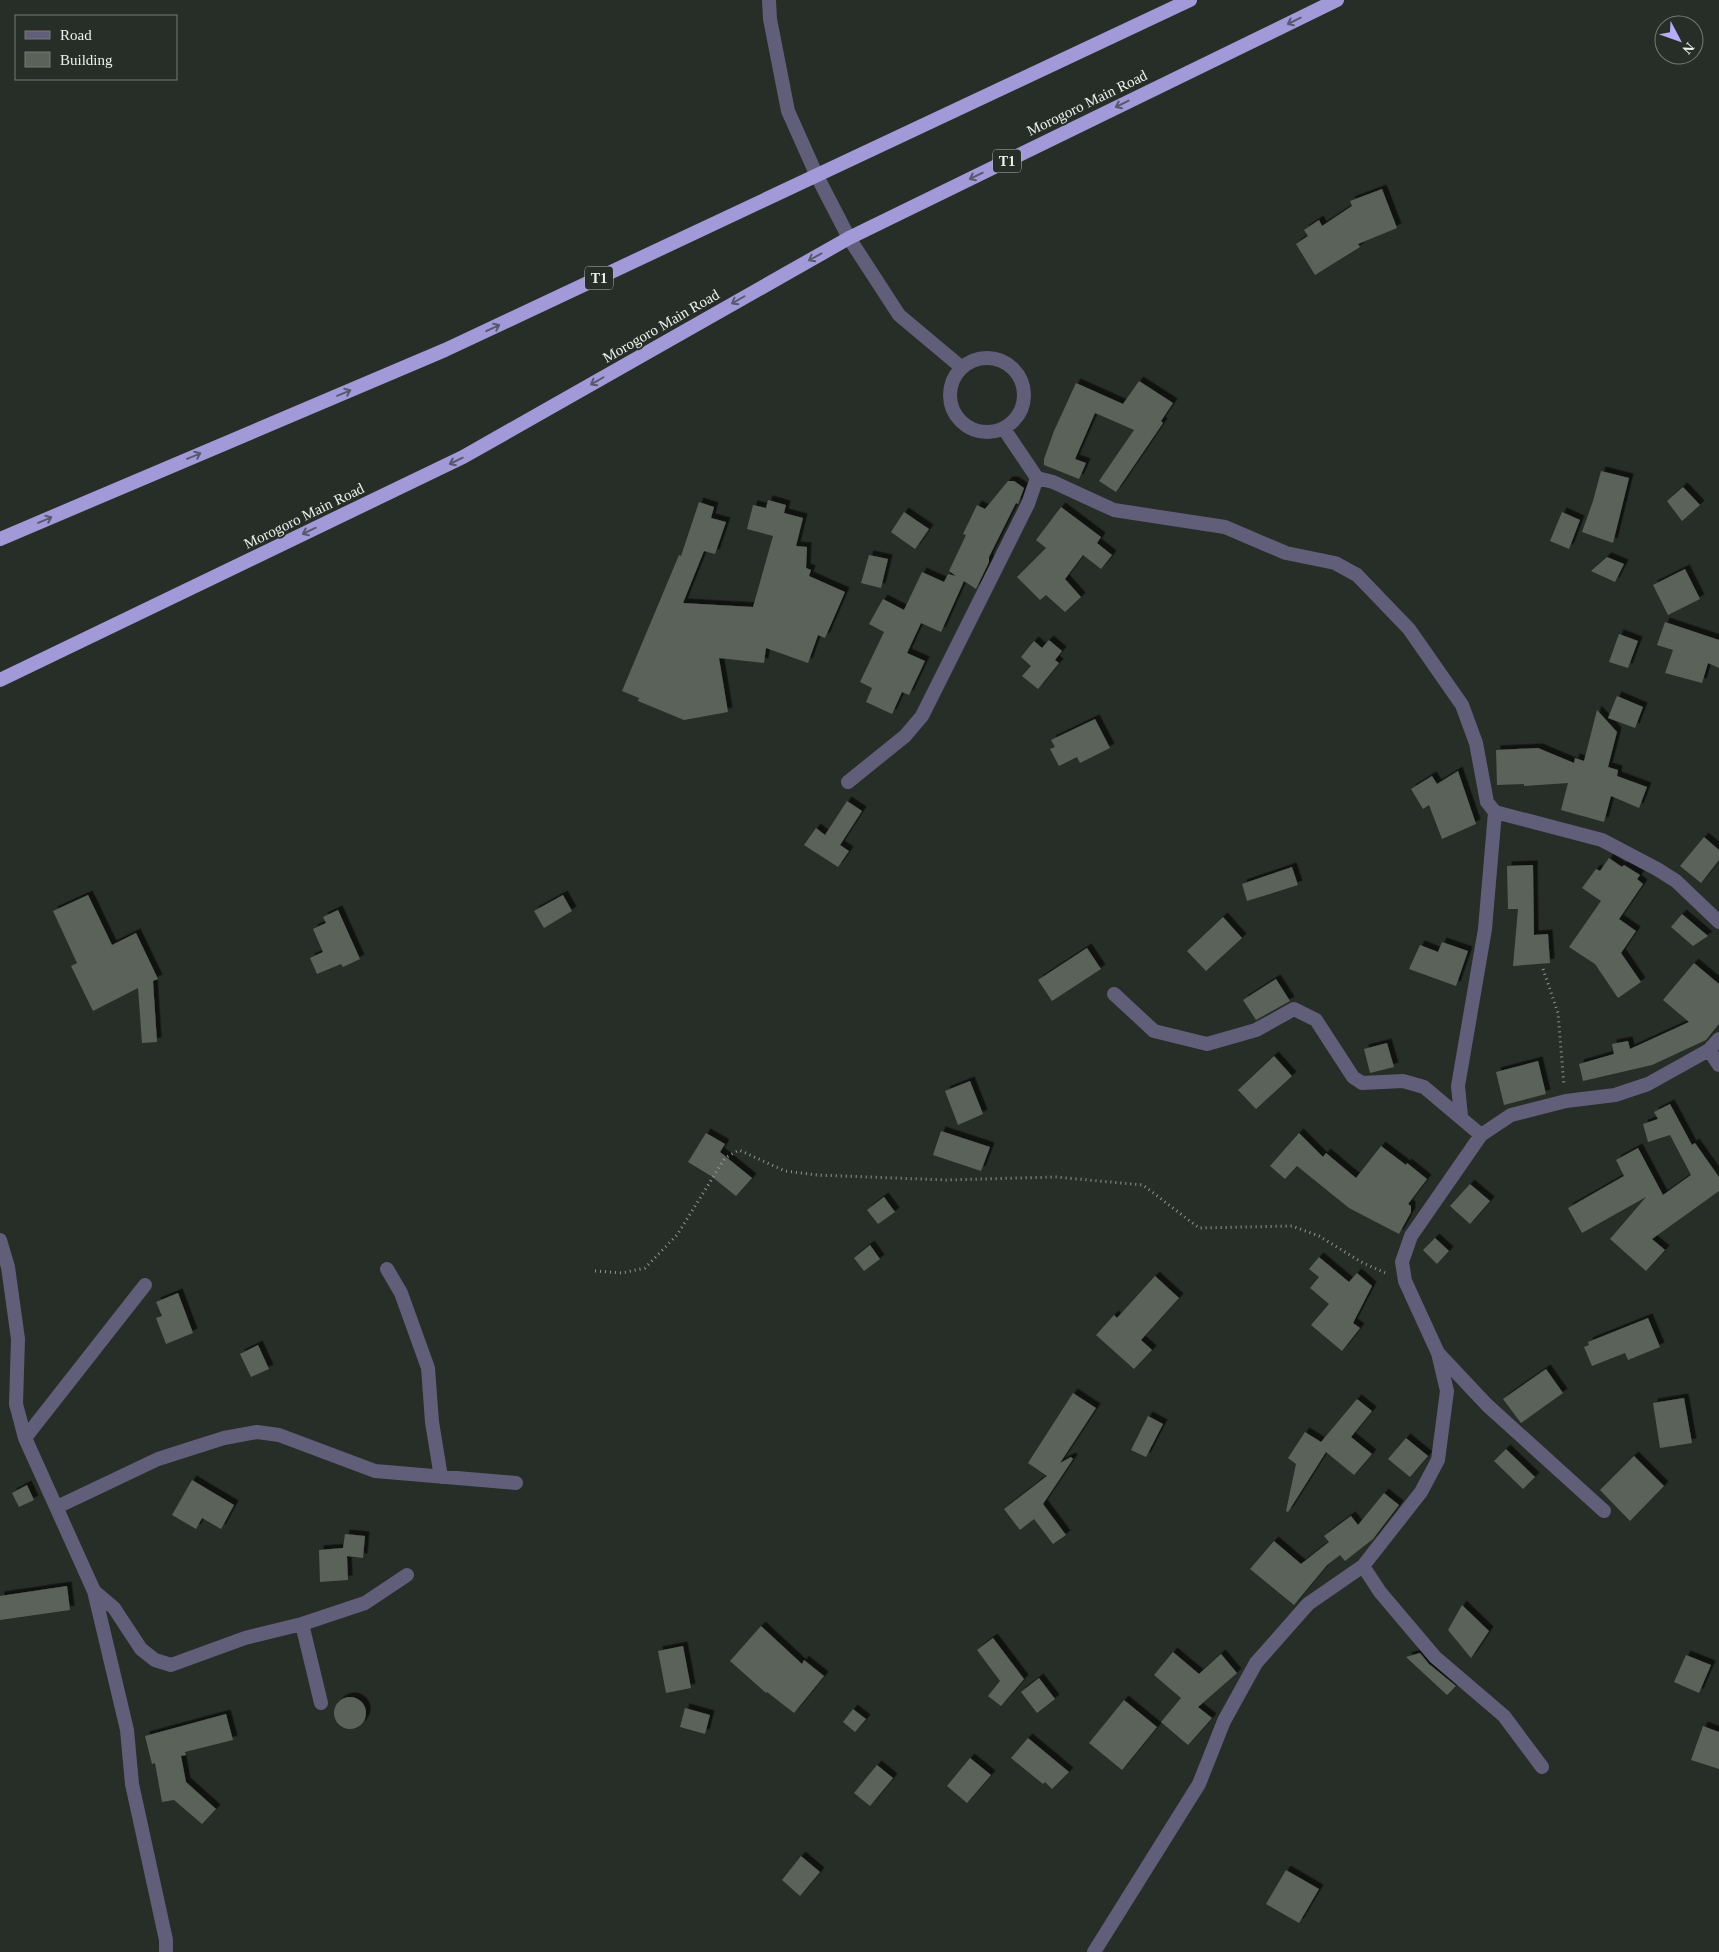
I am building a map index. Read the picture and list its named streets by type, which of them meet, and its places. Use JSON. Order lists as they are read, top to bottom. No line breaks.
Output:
{"streets":{"highway":["Morogoro Main Road","T1"]},"legend":["Road","Building"],"north":"bottom right"}
